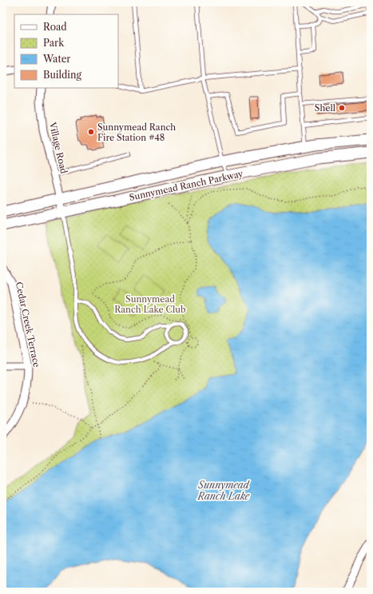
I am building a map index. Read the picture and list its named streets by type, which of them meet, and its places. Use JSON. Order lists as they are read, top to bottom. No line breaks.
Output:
{"streets":{"main road":["Sunnymead Ranch Parkway"],"street":["Village Road","Cedar Creek Terrace"]},"crossings":[["Village Road","Sunnymead Ranch Parkway"]],"water":["Sunnymead Ranch Lake"],"parks":["Sunnymead Ranch Lake Club"],"places":["Shell","Sunnymead Ranch Fire Station #48"],"legend":["Road","Park","Water","Building"]}
